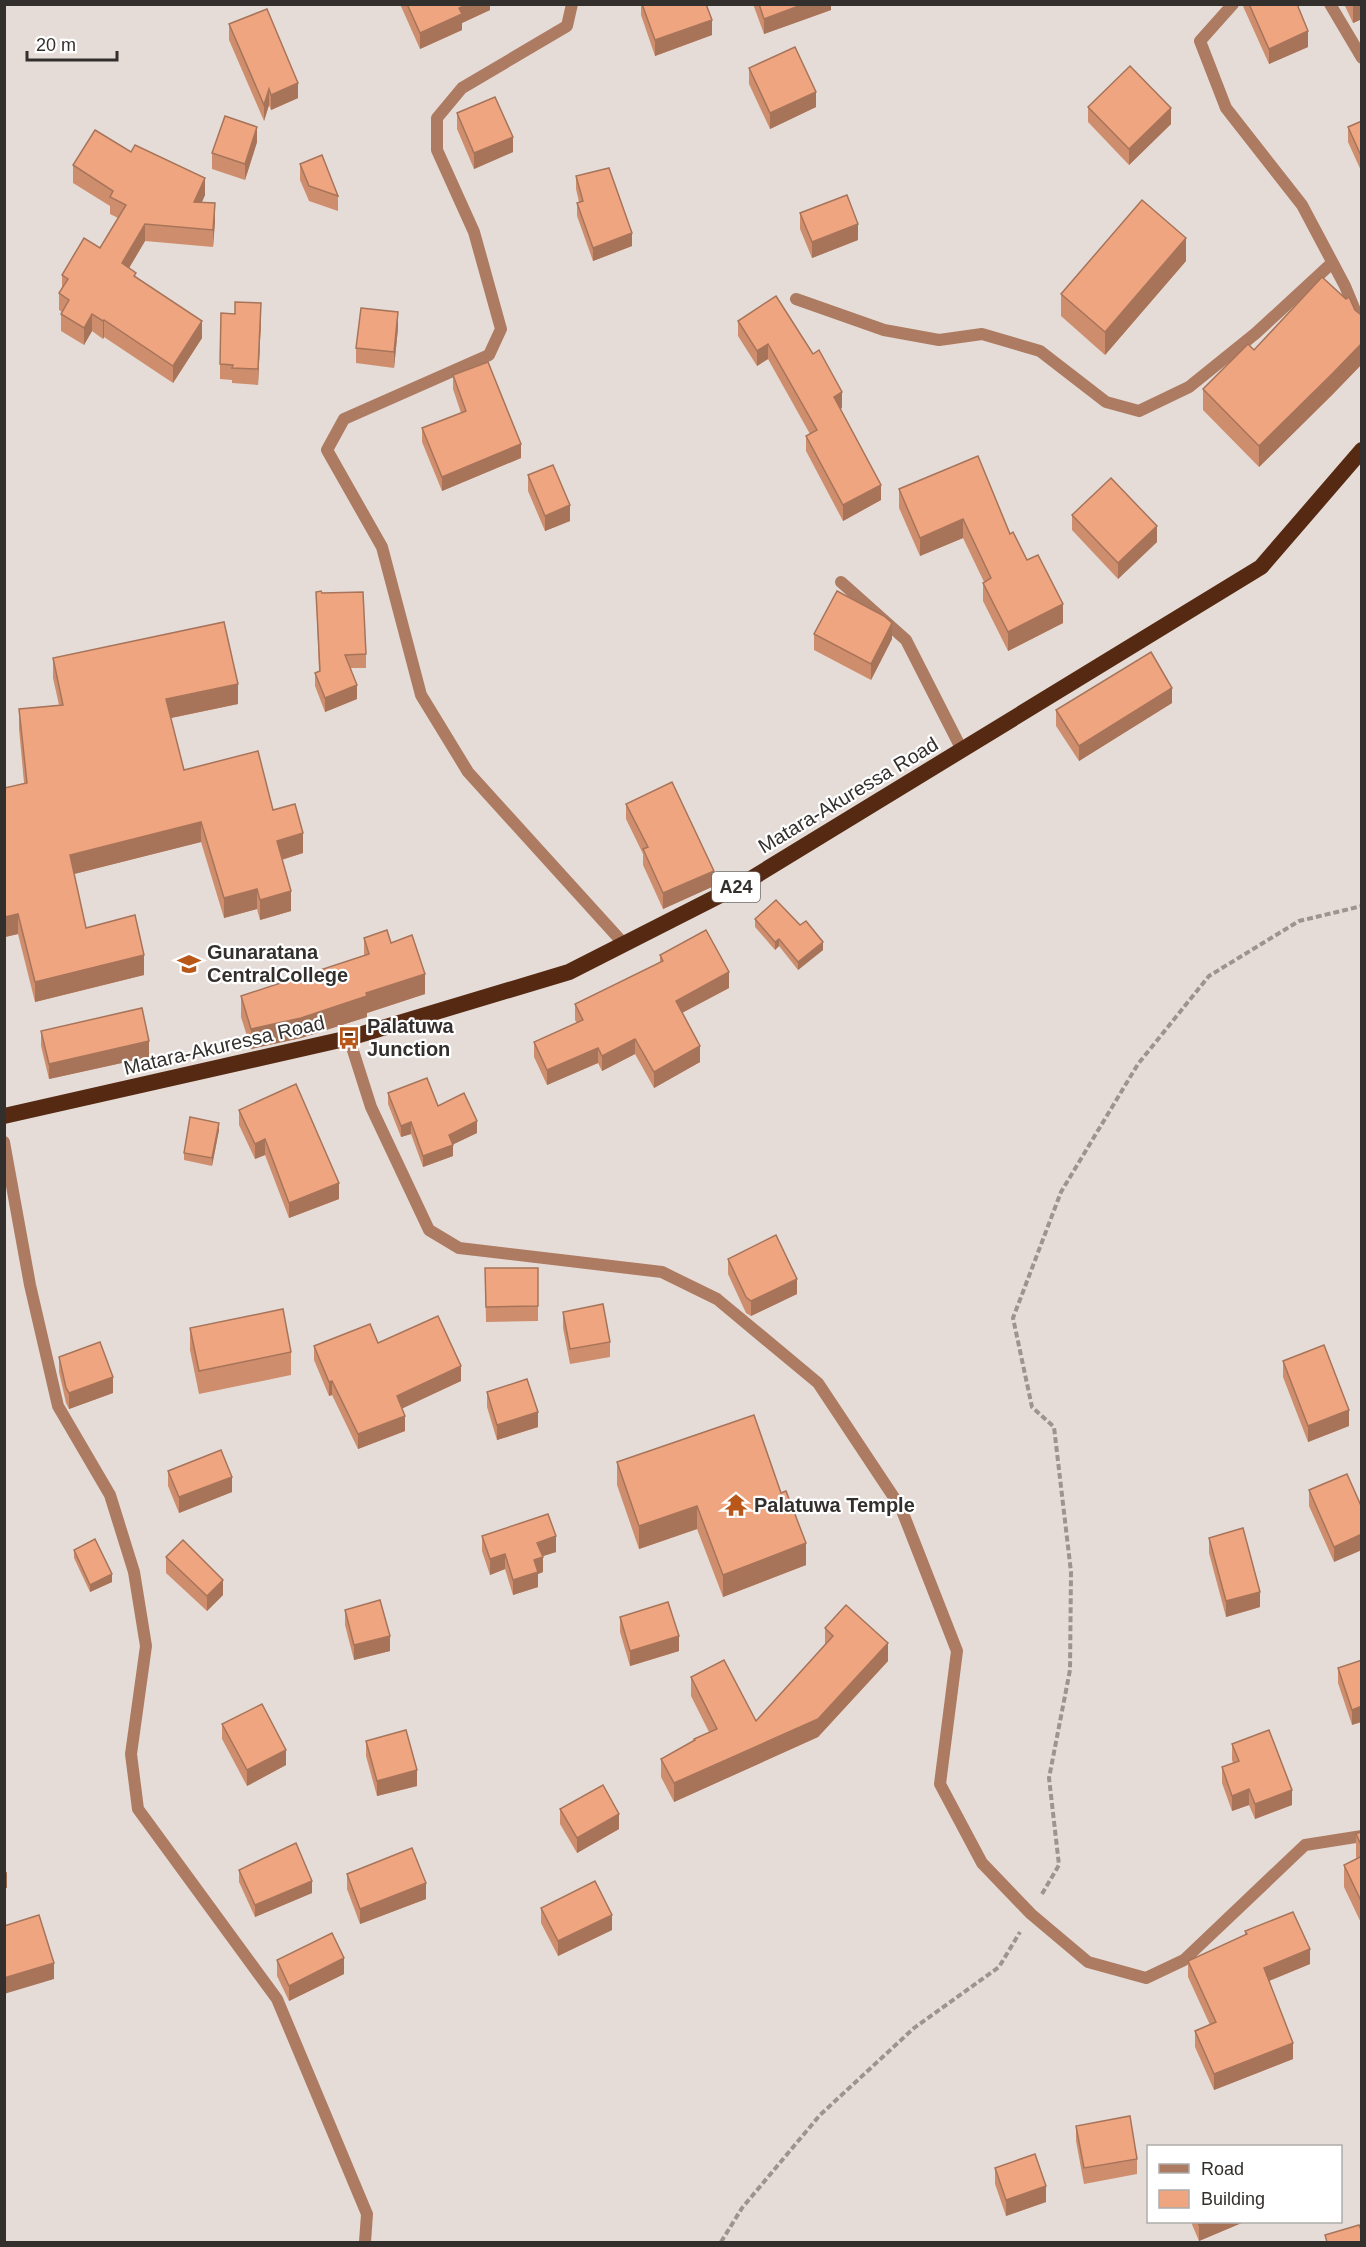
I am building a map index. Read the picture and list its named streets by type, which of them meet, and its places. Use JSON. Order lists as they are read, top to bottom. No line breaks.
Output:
{"streets":{"highway":["Matara-Akuressa Road","A24"]},"places":{"school or university":["Gunaratana CentralCollege"],"bus stop":["Palatuwa Junction"],"temple":["Palatuwa Temple"]},"legend":["Road","Building"],"scale_bar":"20 m"}
